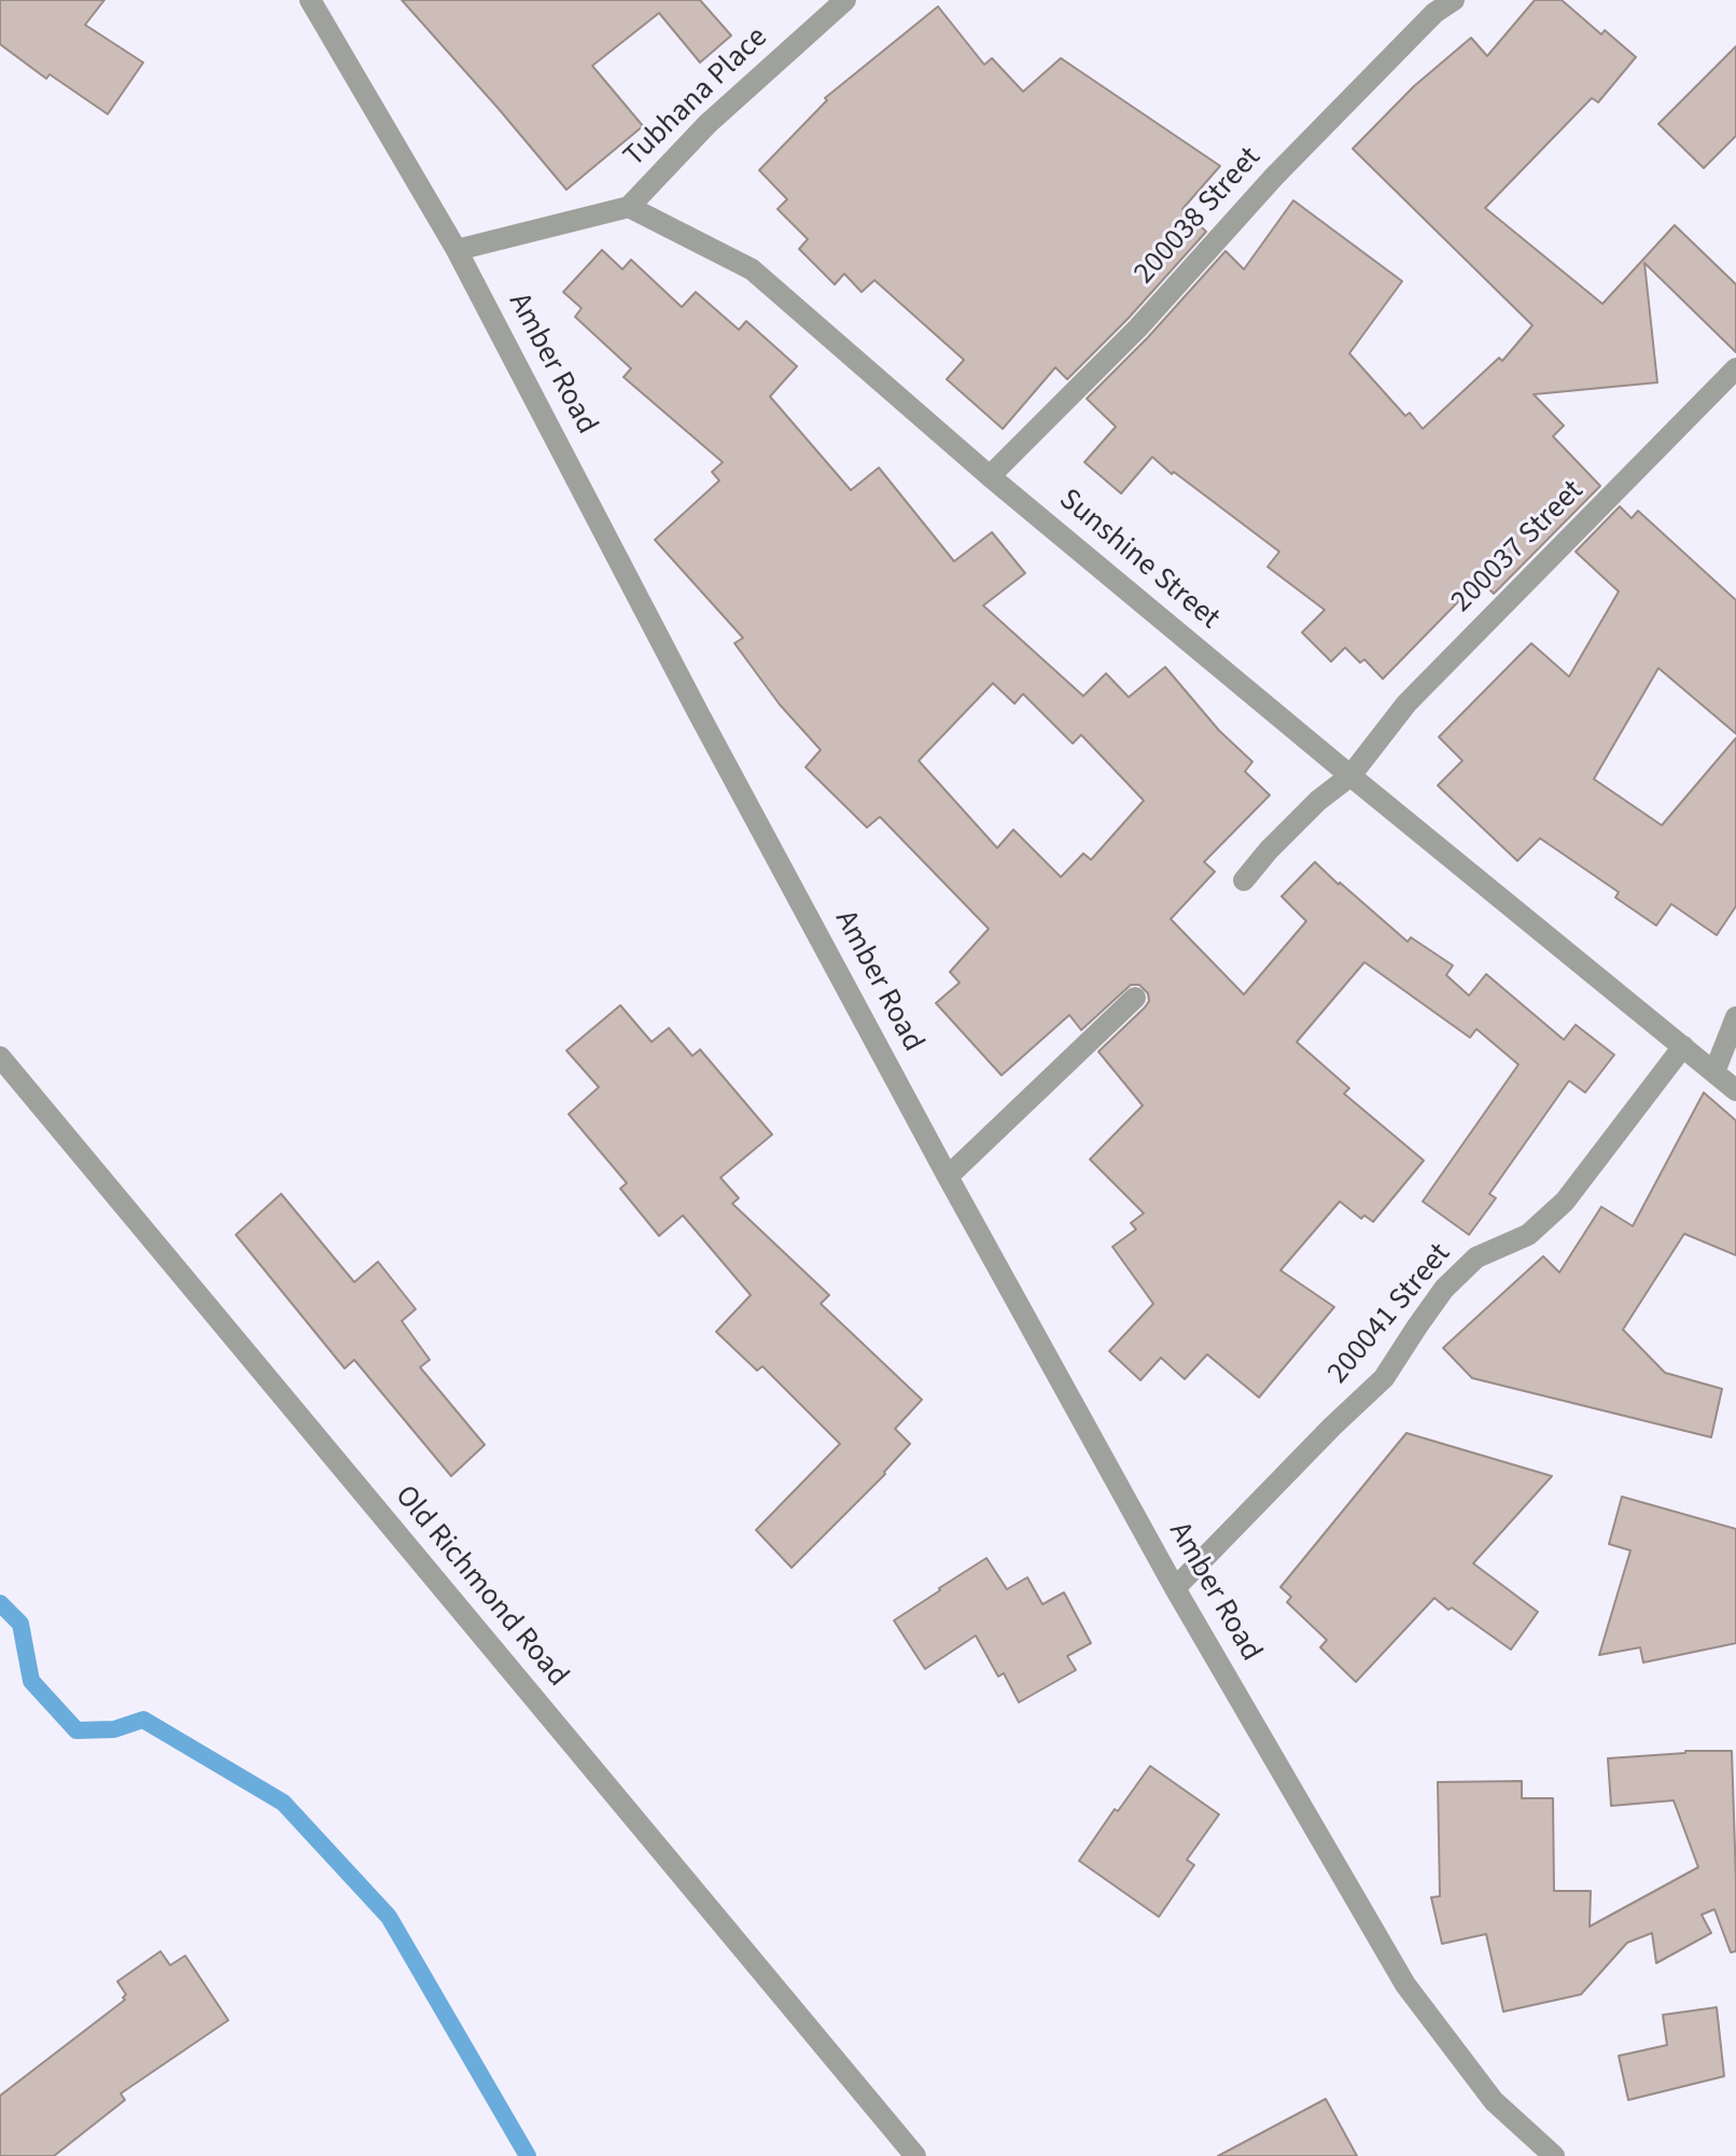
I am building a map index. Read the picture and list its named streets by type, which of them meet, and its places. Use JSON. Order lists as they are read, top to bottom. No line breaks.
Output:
{"streets":{"street":["Tubhana Place","200038 Street","Amber Road","200037 Street","Sunshine Street","200041 Street","Old Richmond Road"]},"crossings":[["Tubhana Place","Sunshine Street"],["200038 Street","Sunshine Street"],["Amber Road","200041 Street"],["200037 Street","Sunshine Street"],["Sunshine Street","200041 Street"]]}
